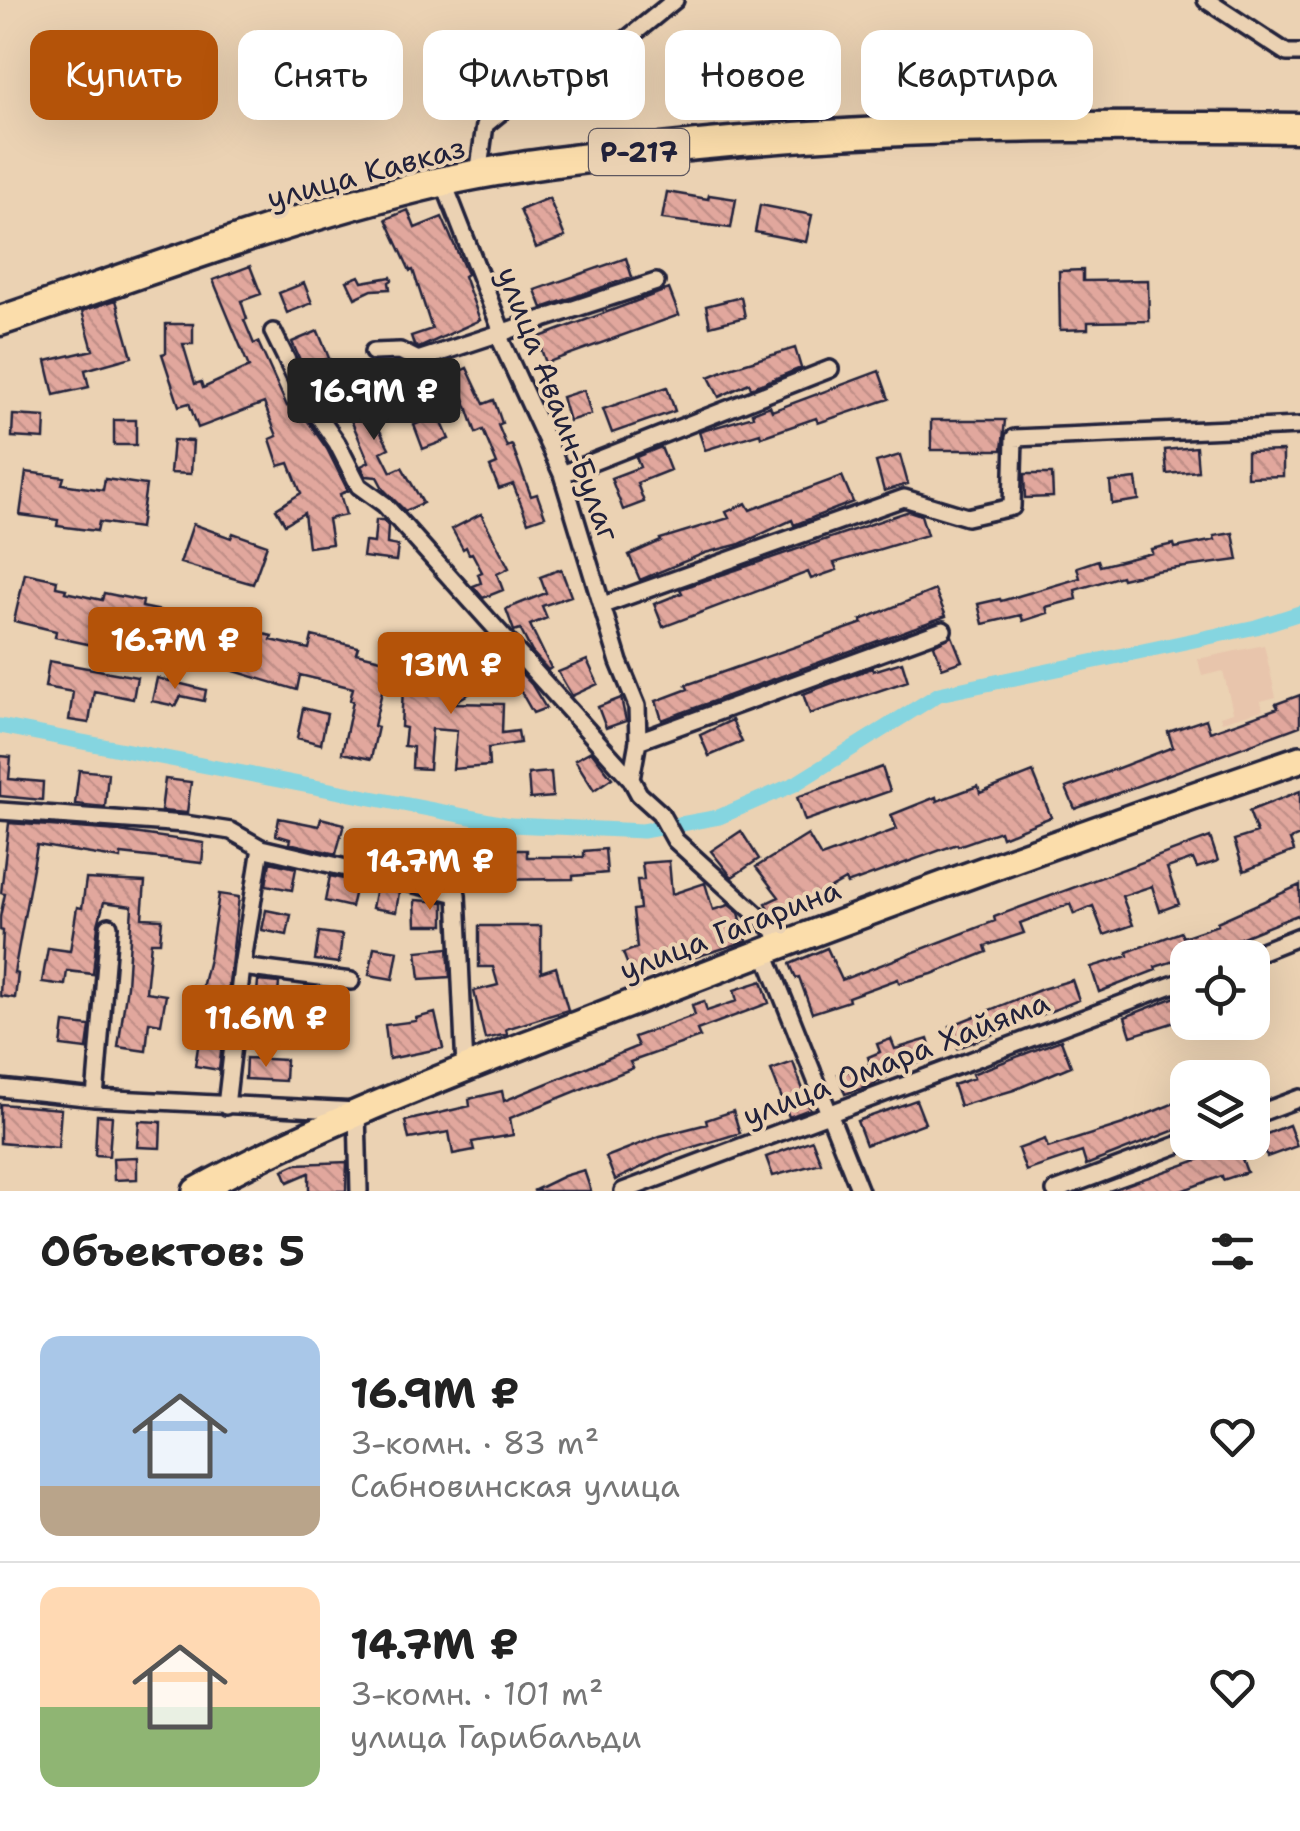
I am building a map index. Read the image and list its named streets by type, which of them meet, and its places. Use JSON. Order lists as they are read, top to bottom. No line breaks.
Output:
{"streets":{"highway":["Р-217","улица Кавказ"],"main road":["улица Гагарина"],"street":["улица Аваин-Булаг","улица Омара Хайяма"]},"crossings":[["улица Кавказ","улица Аваин-Булаг"]],"page":{"chip":["Купить","Снять","Фильтры","Новое","Квартира"],"price":["16.9M ₽","16.7M ₽","13M ₽","14.7M ₽","11.6M ₽"],"heading":"Объектов: 5","list":[{"name":"16.9M ₽","note":"3-комн. · 83 m² · Сабновинская улица"},{"name":"14.7M ₽","note":"3-комн. · 101 m² · улица Гарибальди"}]}}
